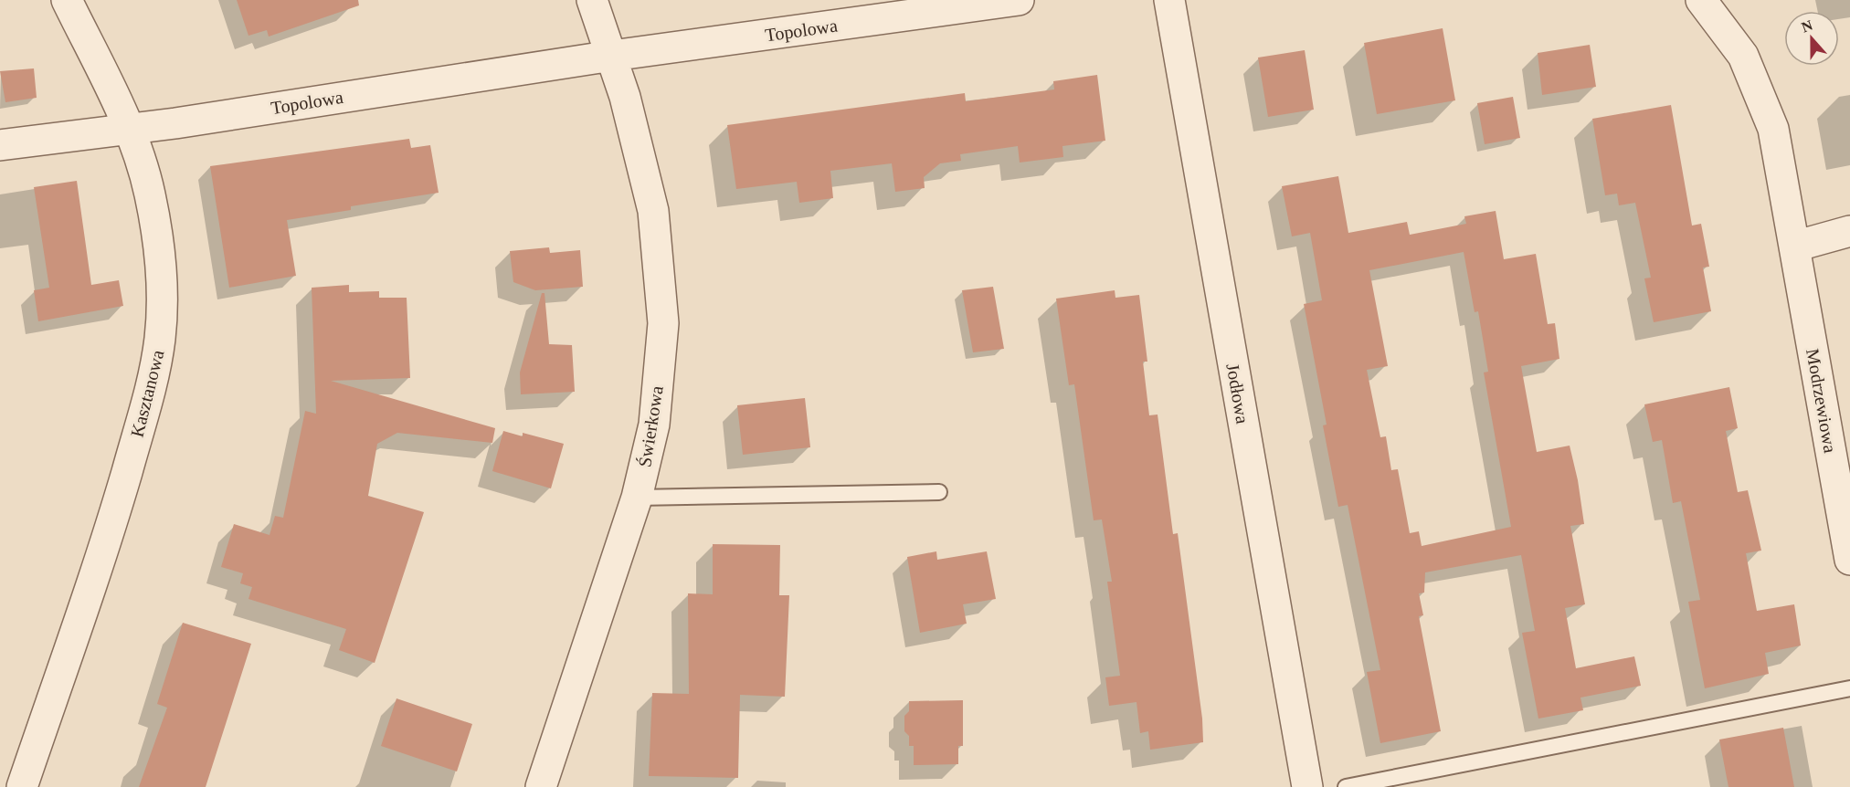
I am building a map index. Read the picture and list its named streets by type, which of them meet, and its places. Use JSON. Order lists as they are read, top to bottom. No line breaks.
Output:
{"streets":{"street":["Topolowa","Kasztanowa","Jodłowa","Modrzewiowa","Świerkowa"]},"crossings":[["Topolowa","Kasztanowa"],["Topolowa","Świerkowa"]],"north":"top"}
